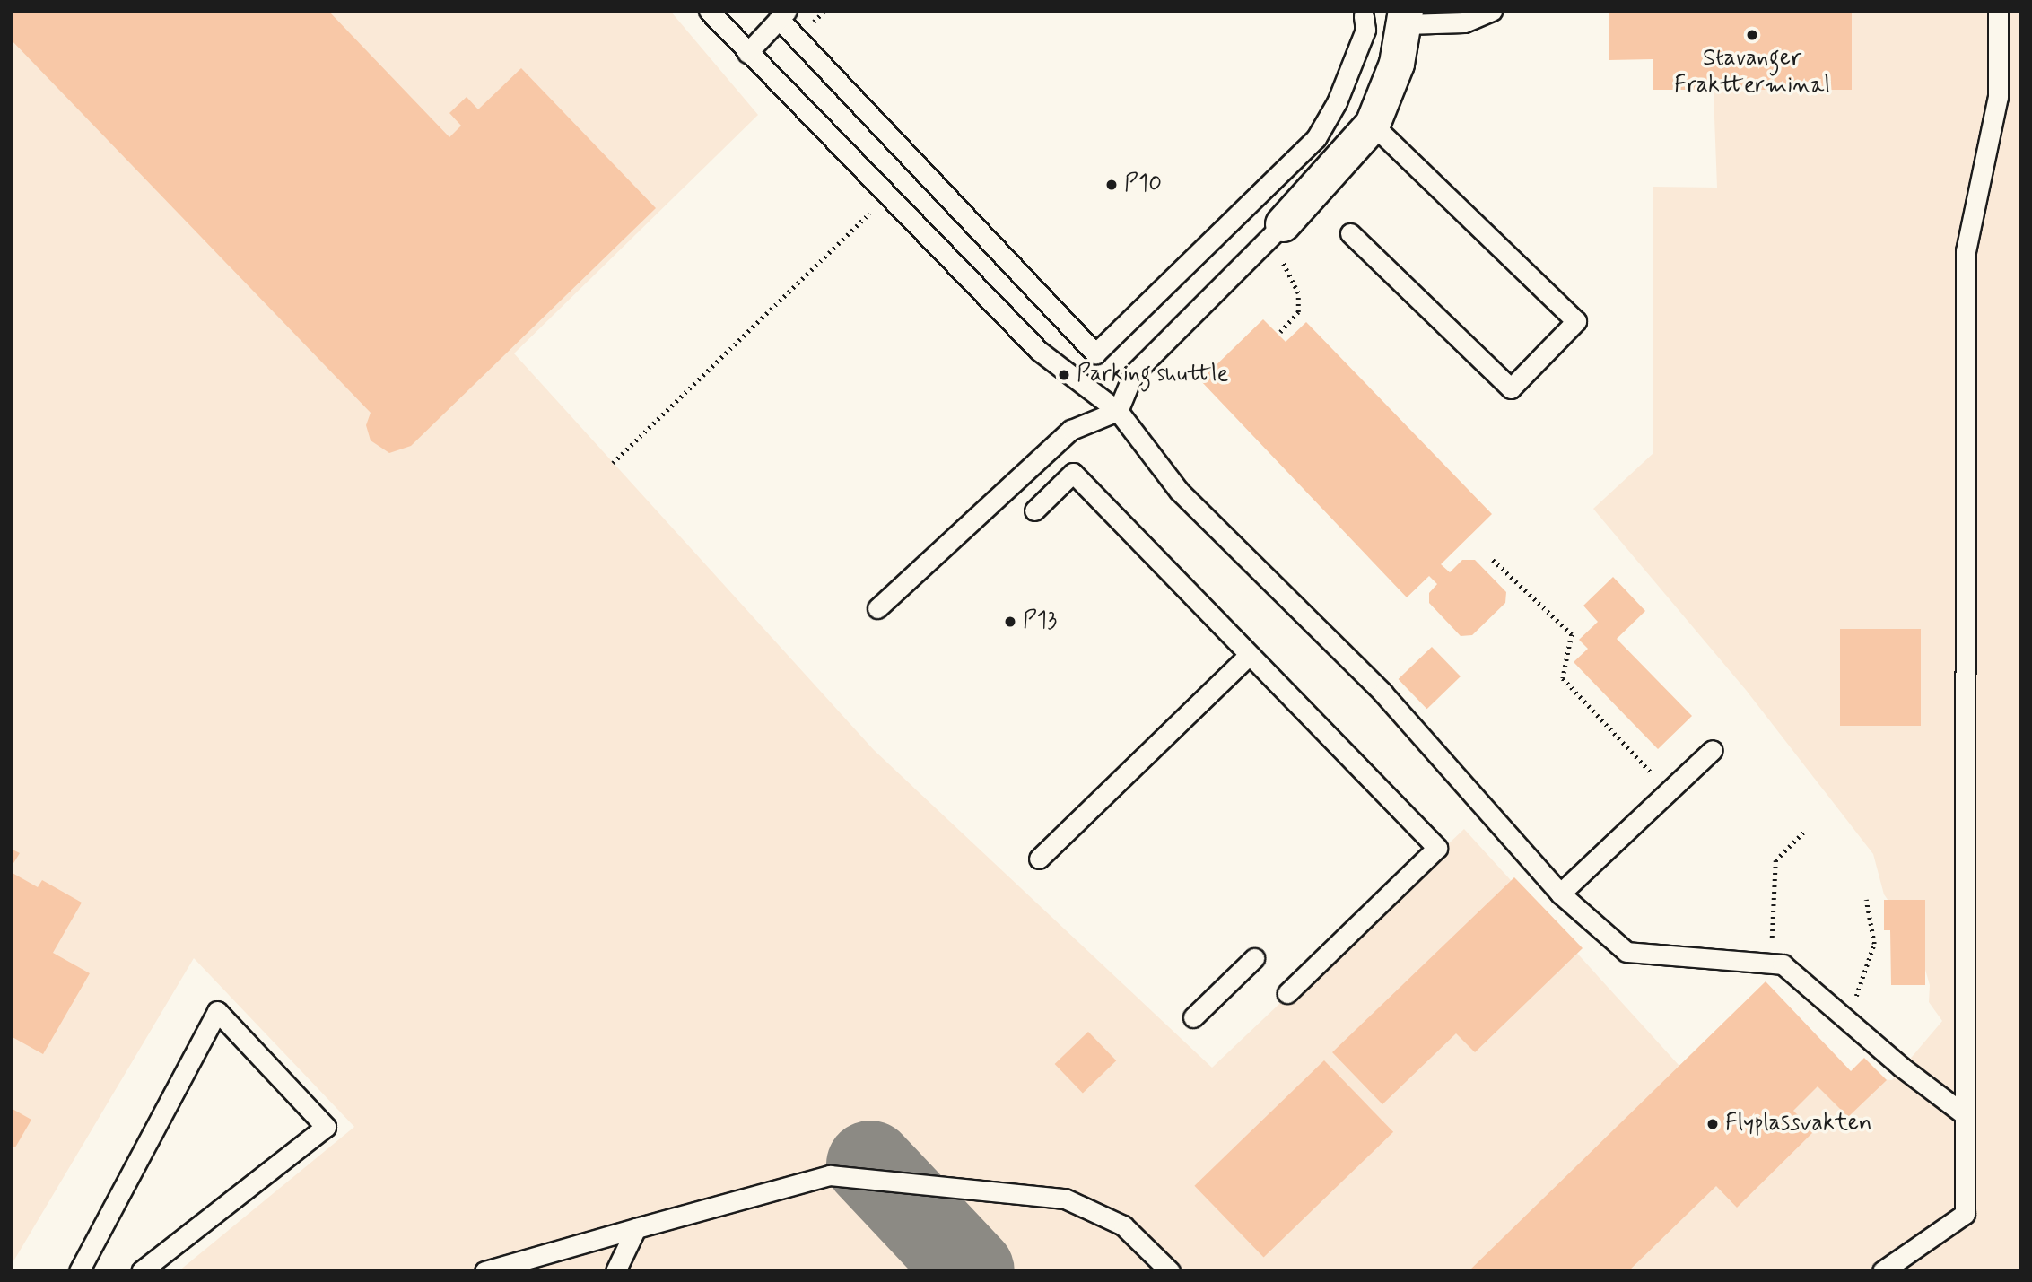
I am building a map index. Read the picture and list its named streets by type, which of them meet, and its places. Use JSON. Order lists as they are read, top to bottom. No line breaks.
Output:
{"places":["Stavanger Fraktterminal","P10","Parking shuttle","P13","Flyplassvakten"]}
